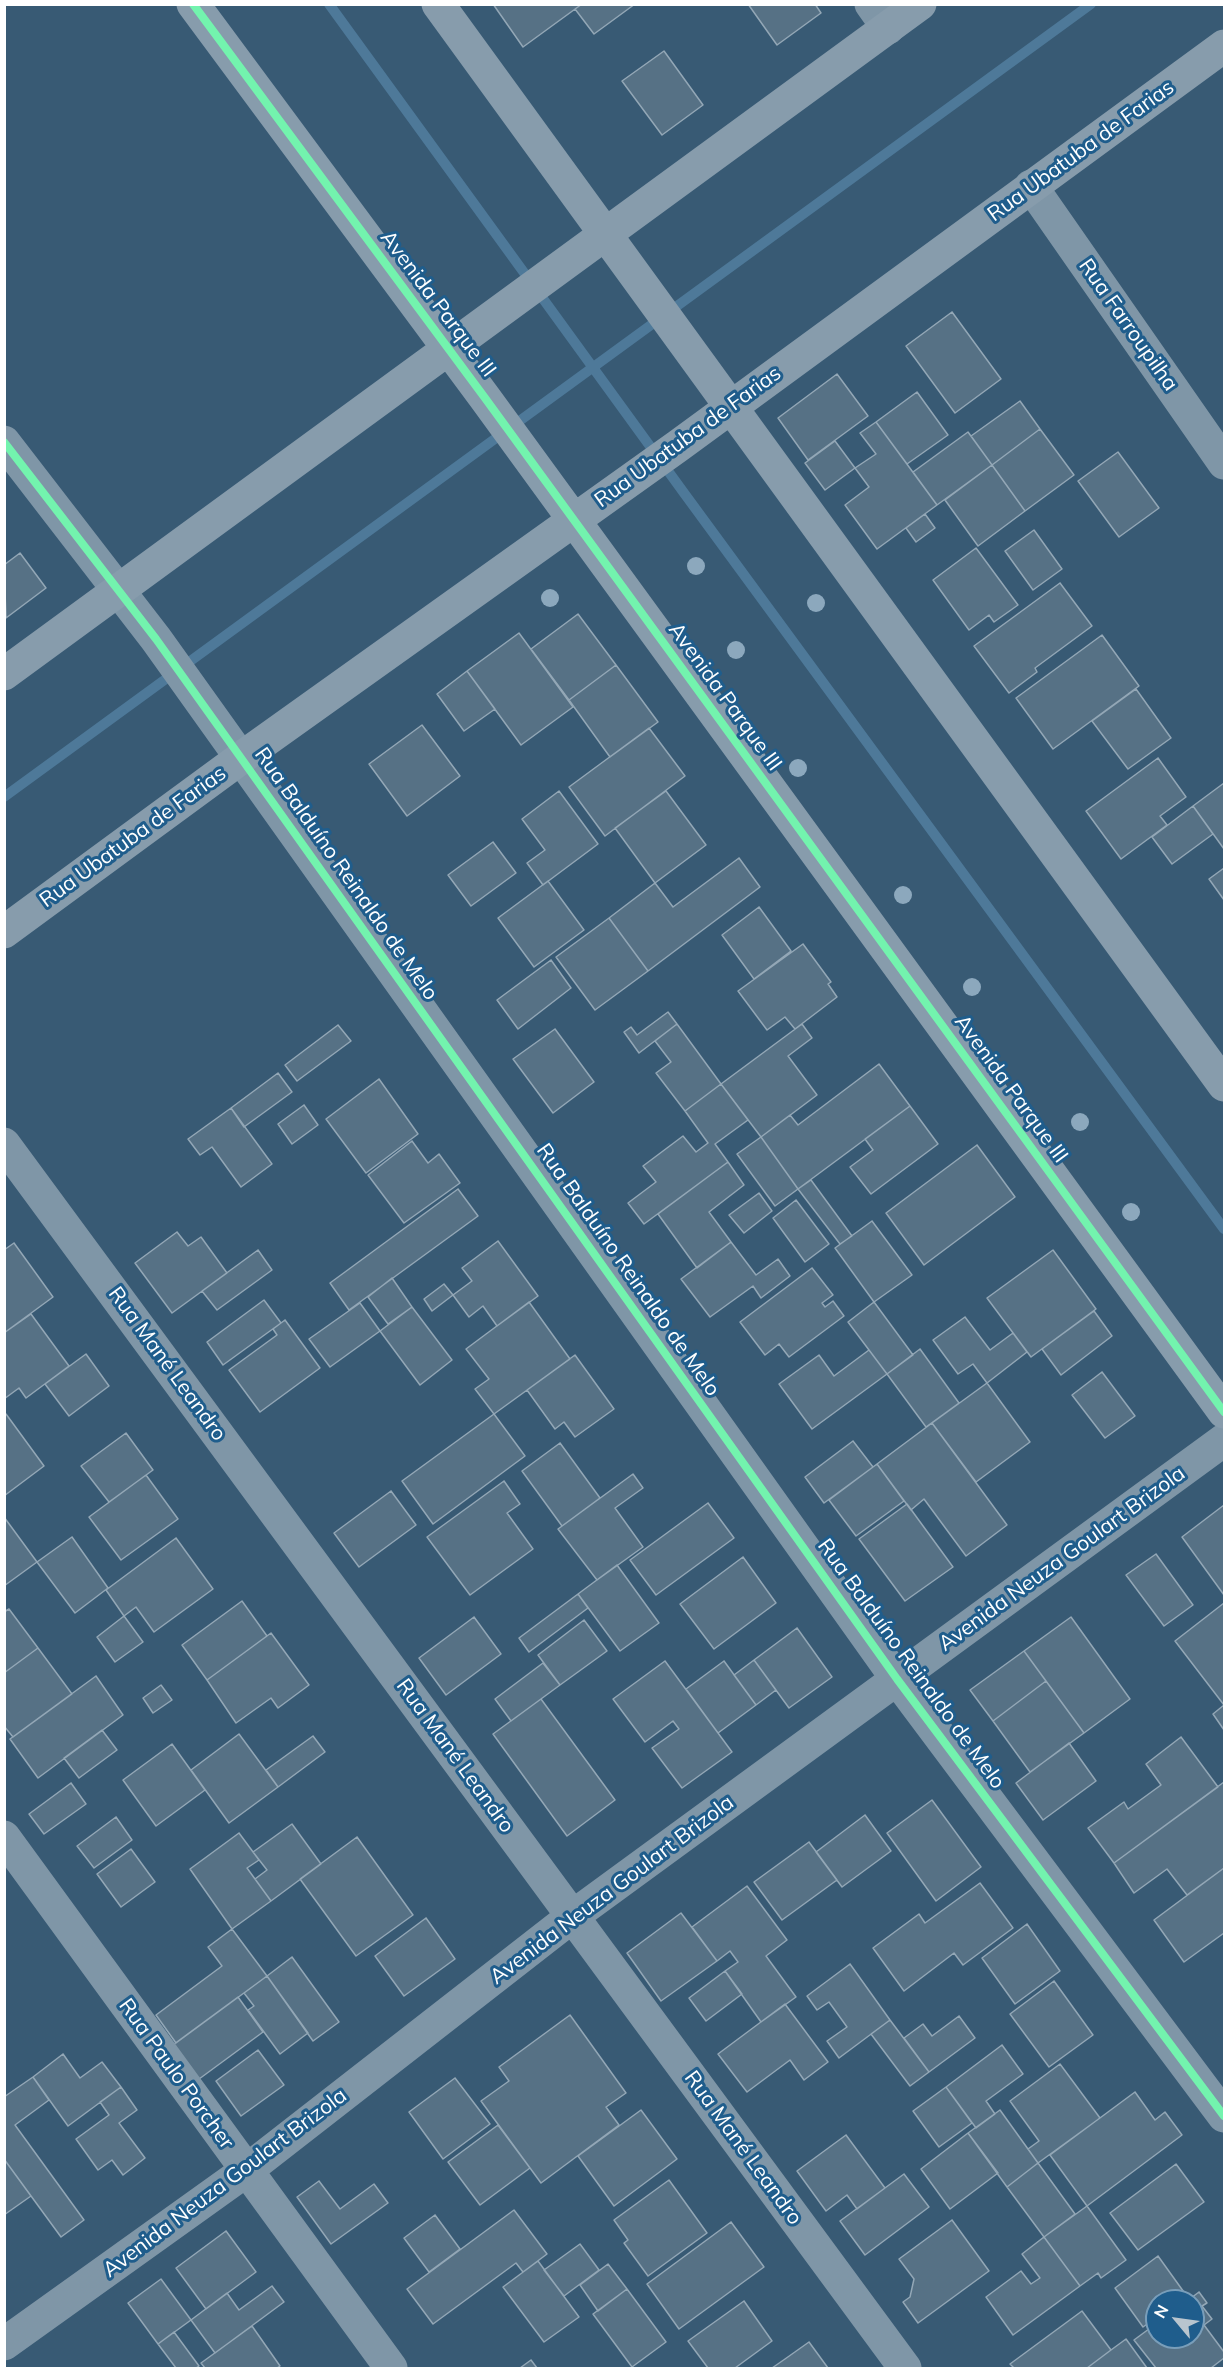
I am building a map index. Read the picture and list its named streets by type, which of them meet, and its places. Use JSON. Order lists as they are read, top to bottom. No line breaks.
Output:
{"streets":{"street":["Rua Ubatuba de Farias","Avenida Parque III","Rua Farroupilha","Rua Balduíno Reinaldo de Melo","Rua Mané Leandro","Avenida Neuza Goulart Brizola","Rua Paulo Porcher"]},"crossings":[["Rua Ubatuba de Farias","Avenida Parque III"],["Rua Ubatuba de Farias","Rua Farroupilha"],["Rua Ubatuba de Farias","Rua Balduíno Reinaldo de Melo"],["Rua Balduíno Reinaldo de Melo","Avenida Neuza Goulart Brizola"],["Rua Mané Leandro","Avenida Neuza Goulart Brizola"],["Avenida Neuza Goulart Brizola","Rua Paulo Porcher"]],"north":"top left"}
